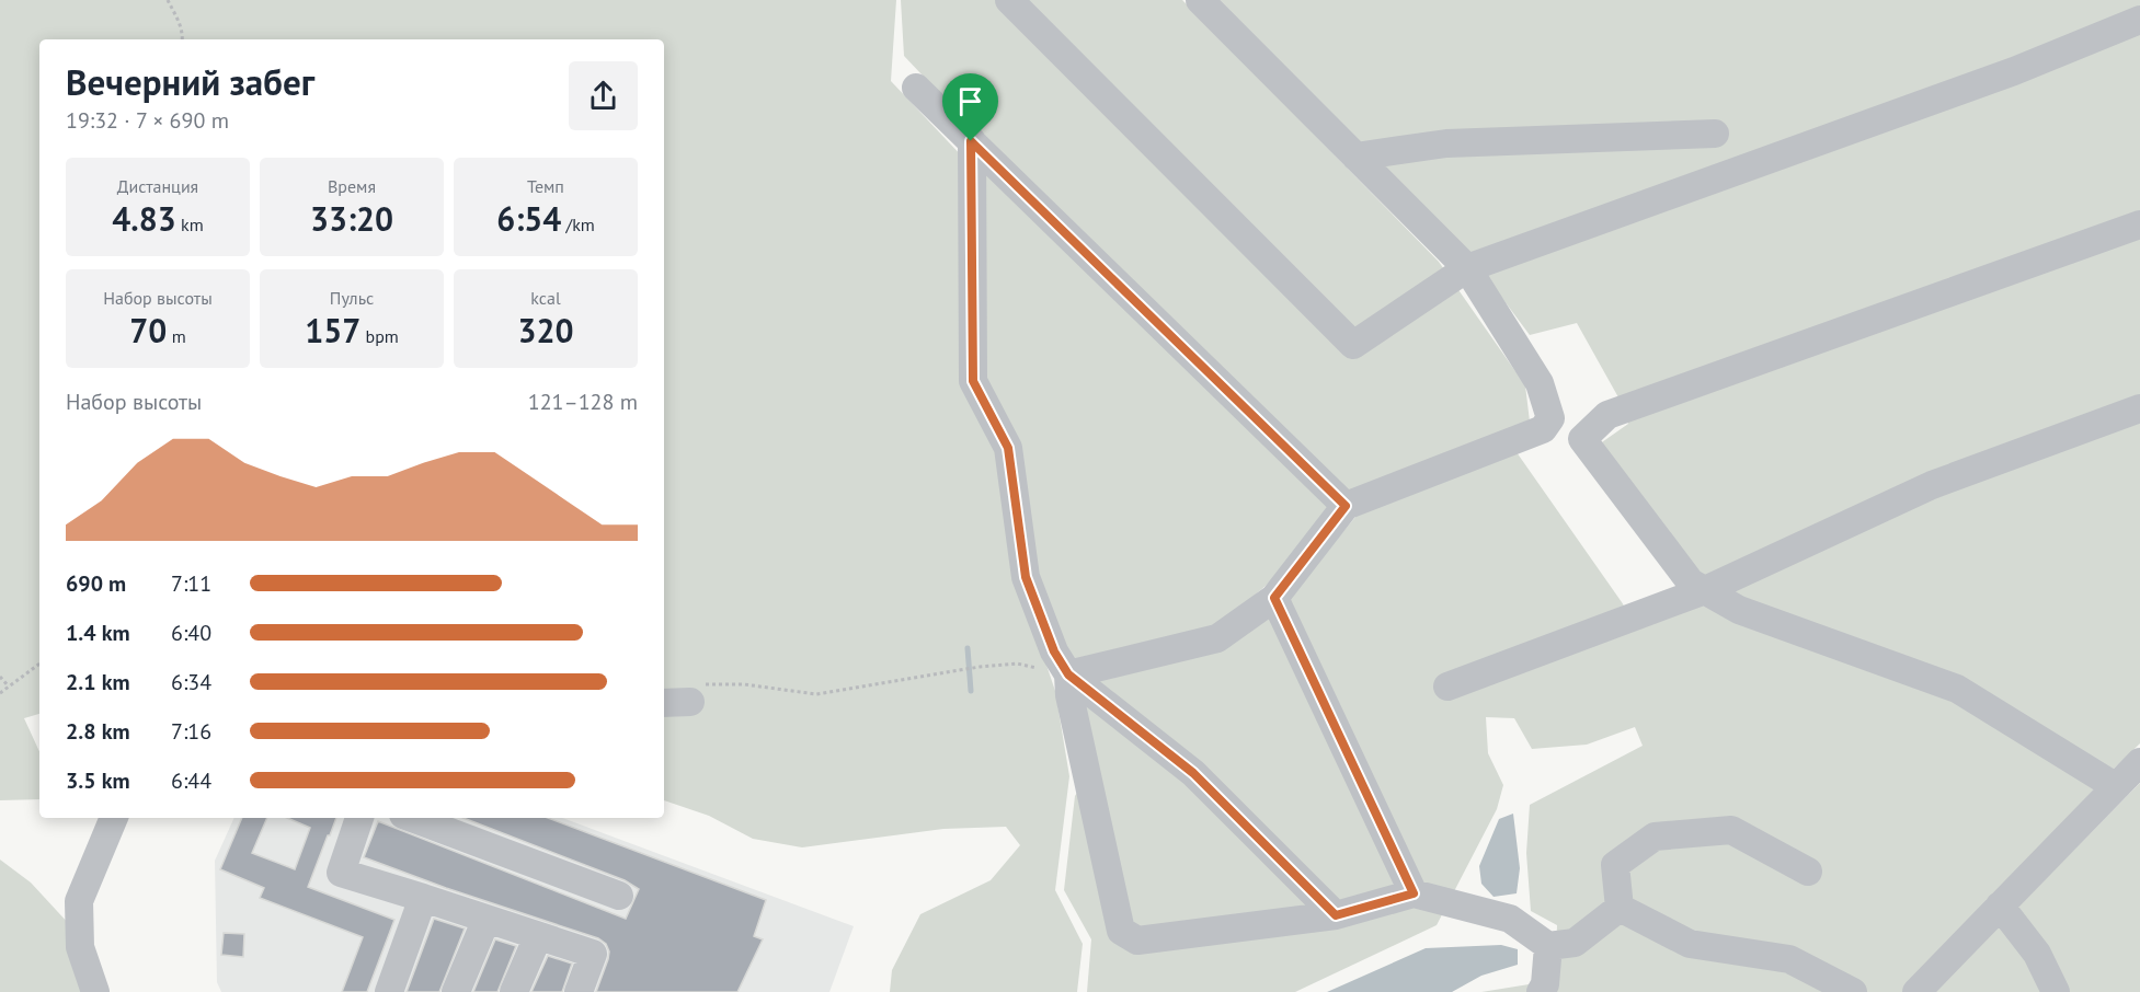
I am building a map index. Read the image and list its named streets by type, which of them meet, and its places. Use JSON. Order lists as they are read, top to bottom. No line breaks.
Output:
{"page":{"heading":["Вечерний забег","19:32 · 7 × 690 m"],"stats":[["Дистанция","4.83 km"],["Время","33:20"],["Темп","6:54 /km"],["Набор высоты","70 m"],["Пульс","157 bpm"],["kcal","320"]],"chart":["Набор высоты","121–128 m"],"list":[{"name":"690 m","note":"7:11"},{"name":"1.4 km","note":"6:40"},{"name":"2.1 km","note":"6:34"},{"name":"2.8 km","note":"7:16"},{"name":"3.5 km","note":"6:44"}]}}
